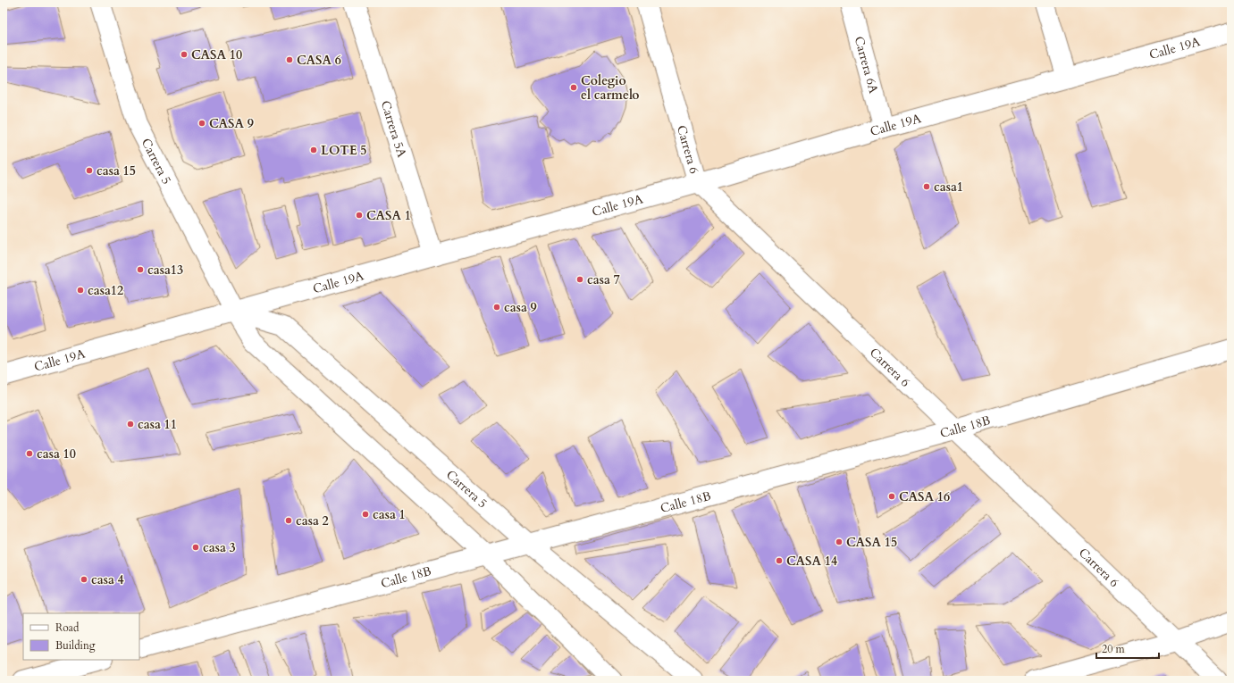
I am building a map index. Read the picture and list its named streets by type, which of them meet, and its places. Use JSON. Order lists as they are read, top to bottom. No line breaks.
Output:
{"streets":{"street":["Calle 19A","Carrera 6A","Carrera 5A","Carrera 6","Carrera 5","Calle 18B"]},"crossings":[["Calle 19A","Carrera 6A"],["Calle 19A","Carrera 5A"],["Calle 19A","Carrera 6"],["Calle 19A","Carrera 5"],["Carrera 6","Calle 18B"],["Carrera 5","Calle 18B"]],"places":["CASA 10","CASA 6","Colegio el carmelo","CASA 9","LOTE 5","casa 15","casa1","CASA 1","casa13","casa 7","casa12","casa 9","casa 11","casa 10","CASA 16","casa 1","casa 2","CASA 15","casa 3","CASA 14","casa 4"],"legend":["Road","Building"],"scale_bar":"20 m"}
